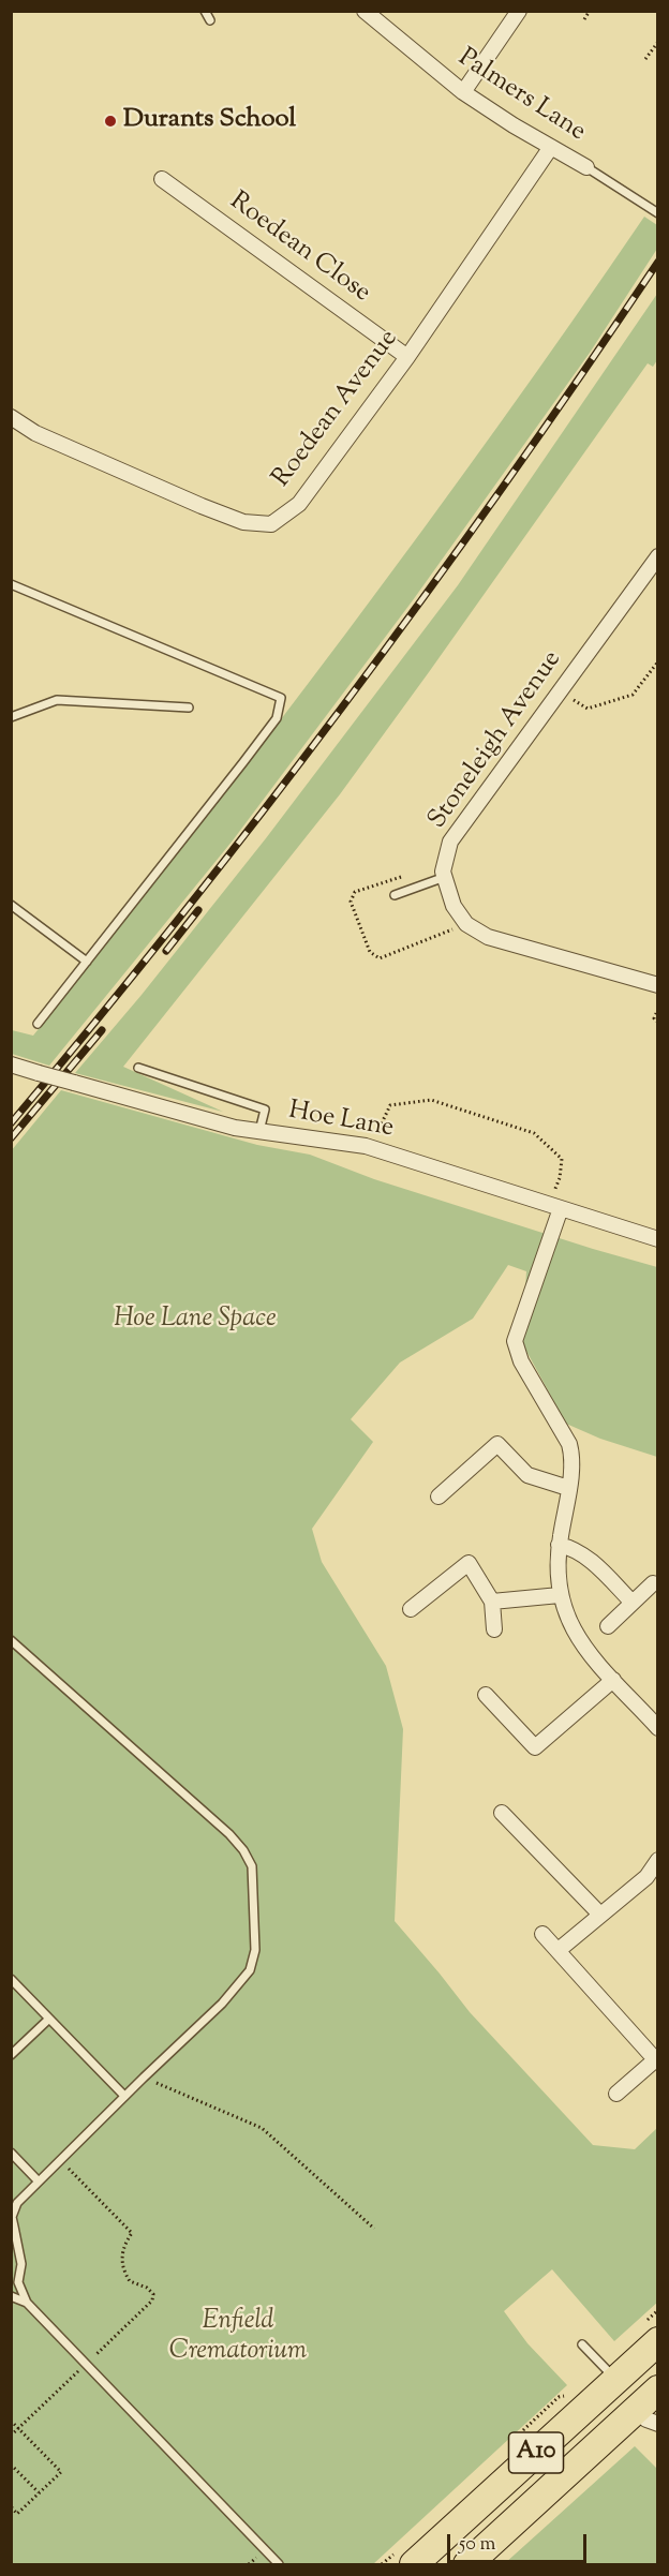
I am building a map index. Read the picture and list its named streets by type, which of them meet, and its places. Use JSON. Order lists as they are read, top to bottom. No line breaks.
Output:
{"streets":{"highway":["A10"],"street":["Palmers Lane","Roedean Close","Roedean Avenue","Stoneleigh Avenue","Hoe Lane"]},"crossings":[["Palmers Lane","Roedean Avenue"],["Roedean Close","Roedean Avenue"]],"parks":["Hoe Lane Space","Enfield Crematorium"],"places":["Durants School"],"scale_bar":"50 m"}
